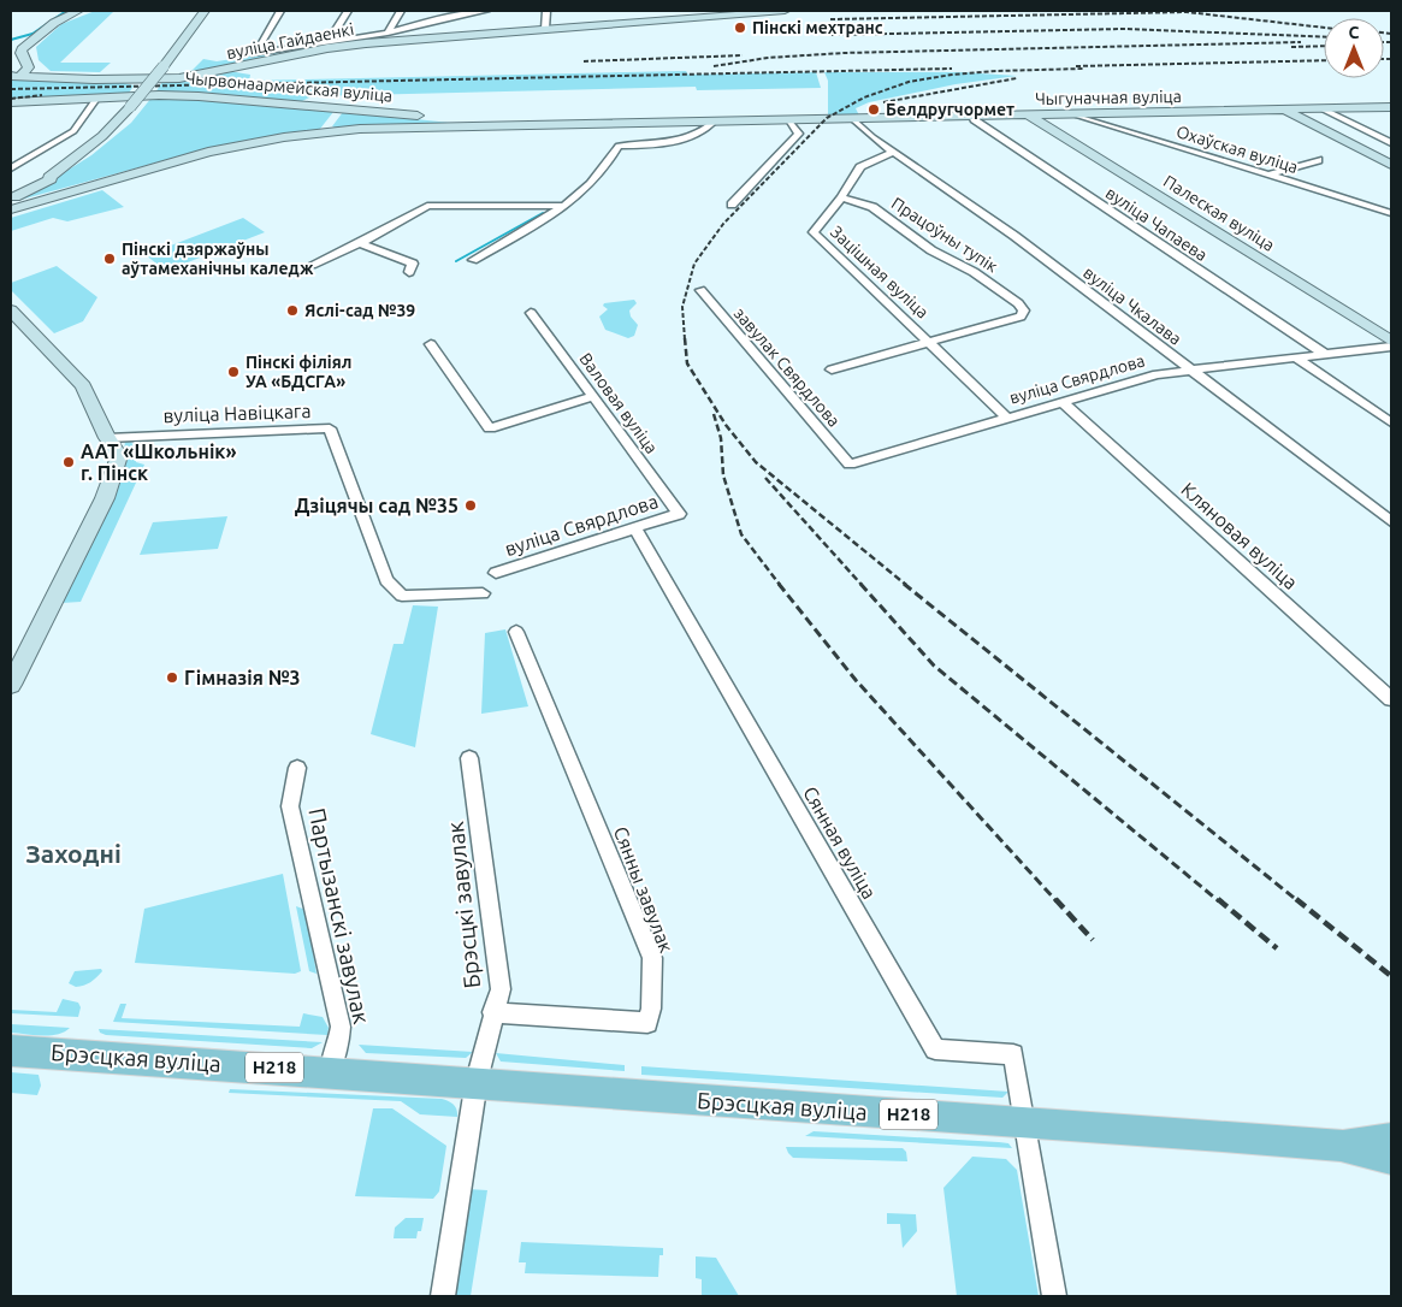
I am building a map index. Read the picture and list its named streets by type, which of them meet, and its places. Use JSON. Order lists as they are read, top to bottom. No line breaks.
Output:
{"streets":{"main road":["Брэсцкая вуліца","Н218"],"street":["вуліца Гайдаенкі","Чырвонаармейская вуліца","Чыгуначная вуліца","Охаўская вуліца","Палеская вуліца","вуліца Чапаева","Працоўны тупік","Зацішная вуліца","вуліца Чкалава","завулак Свярдлова","вуліца Свярдлова","Валовая вуліца","вуліца Навіцкага","Кляновая вуліца","Сянная вуліца","Сянны завулак","Брэсцкі завулак","Партызанскі завулак"]},"crossings":[["Чырвонаармейская вуліца","Чыгуначная вуліца"],["Чыгуначная вуліца","Охаўская вуліца"],["Чыгуначная вуліца","Палеская вуліца"],["Чыгуначная вуліца","вуліца Чапаева"],["Чыгуначная вуліца","вуліца Чкалава"],["вуліца Чапаева","вуліца Свярдлова"],["Працоўны тупік","Зацішная вуліца"],["Зацішная вуліца","вуліца Чкалава"],["Зацішная вуліца","вуліца Свярдлова"],["вуліца Чкалава","вуліца Свярдлова"],["завулак Свярдлова","вуліца Свярдлова"],["вуліца Свярдлова","Валовая вуліца"],["вуліца Свярдлова","Кляновая вуліца"],["вуліца Свярдлова","Сянная вуліца"],["Сянная вуліца","Брэсцкая вуліца"],["Сянны завулак","Брэсцкі завулак"],["Брэсцкі завулак","Брэсцкая вуліца"],["Партызанскі завулак","Брэсцкая вуліца"]],"districts":["Заходні"],"places":["Пінскі мехтранс","Белдругчормет","Пінскі дзяржаўны аўтамеханічны каледж","Яслі-сад №39","Пінскі філіял УА «БДСГА»","ААТ «Школьнік» г. Пінск","Дзіцячы сад №35","Гімназія №3"],"north":"top"}
